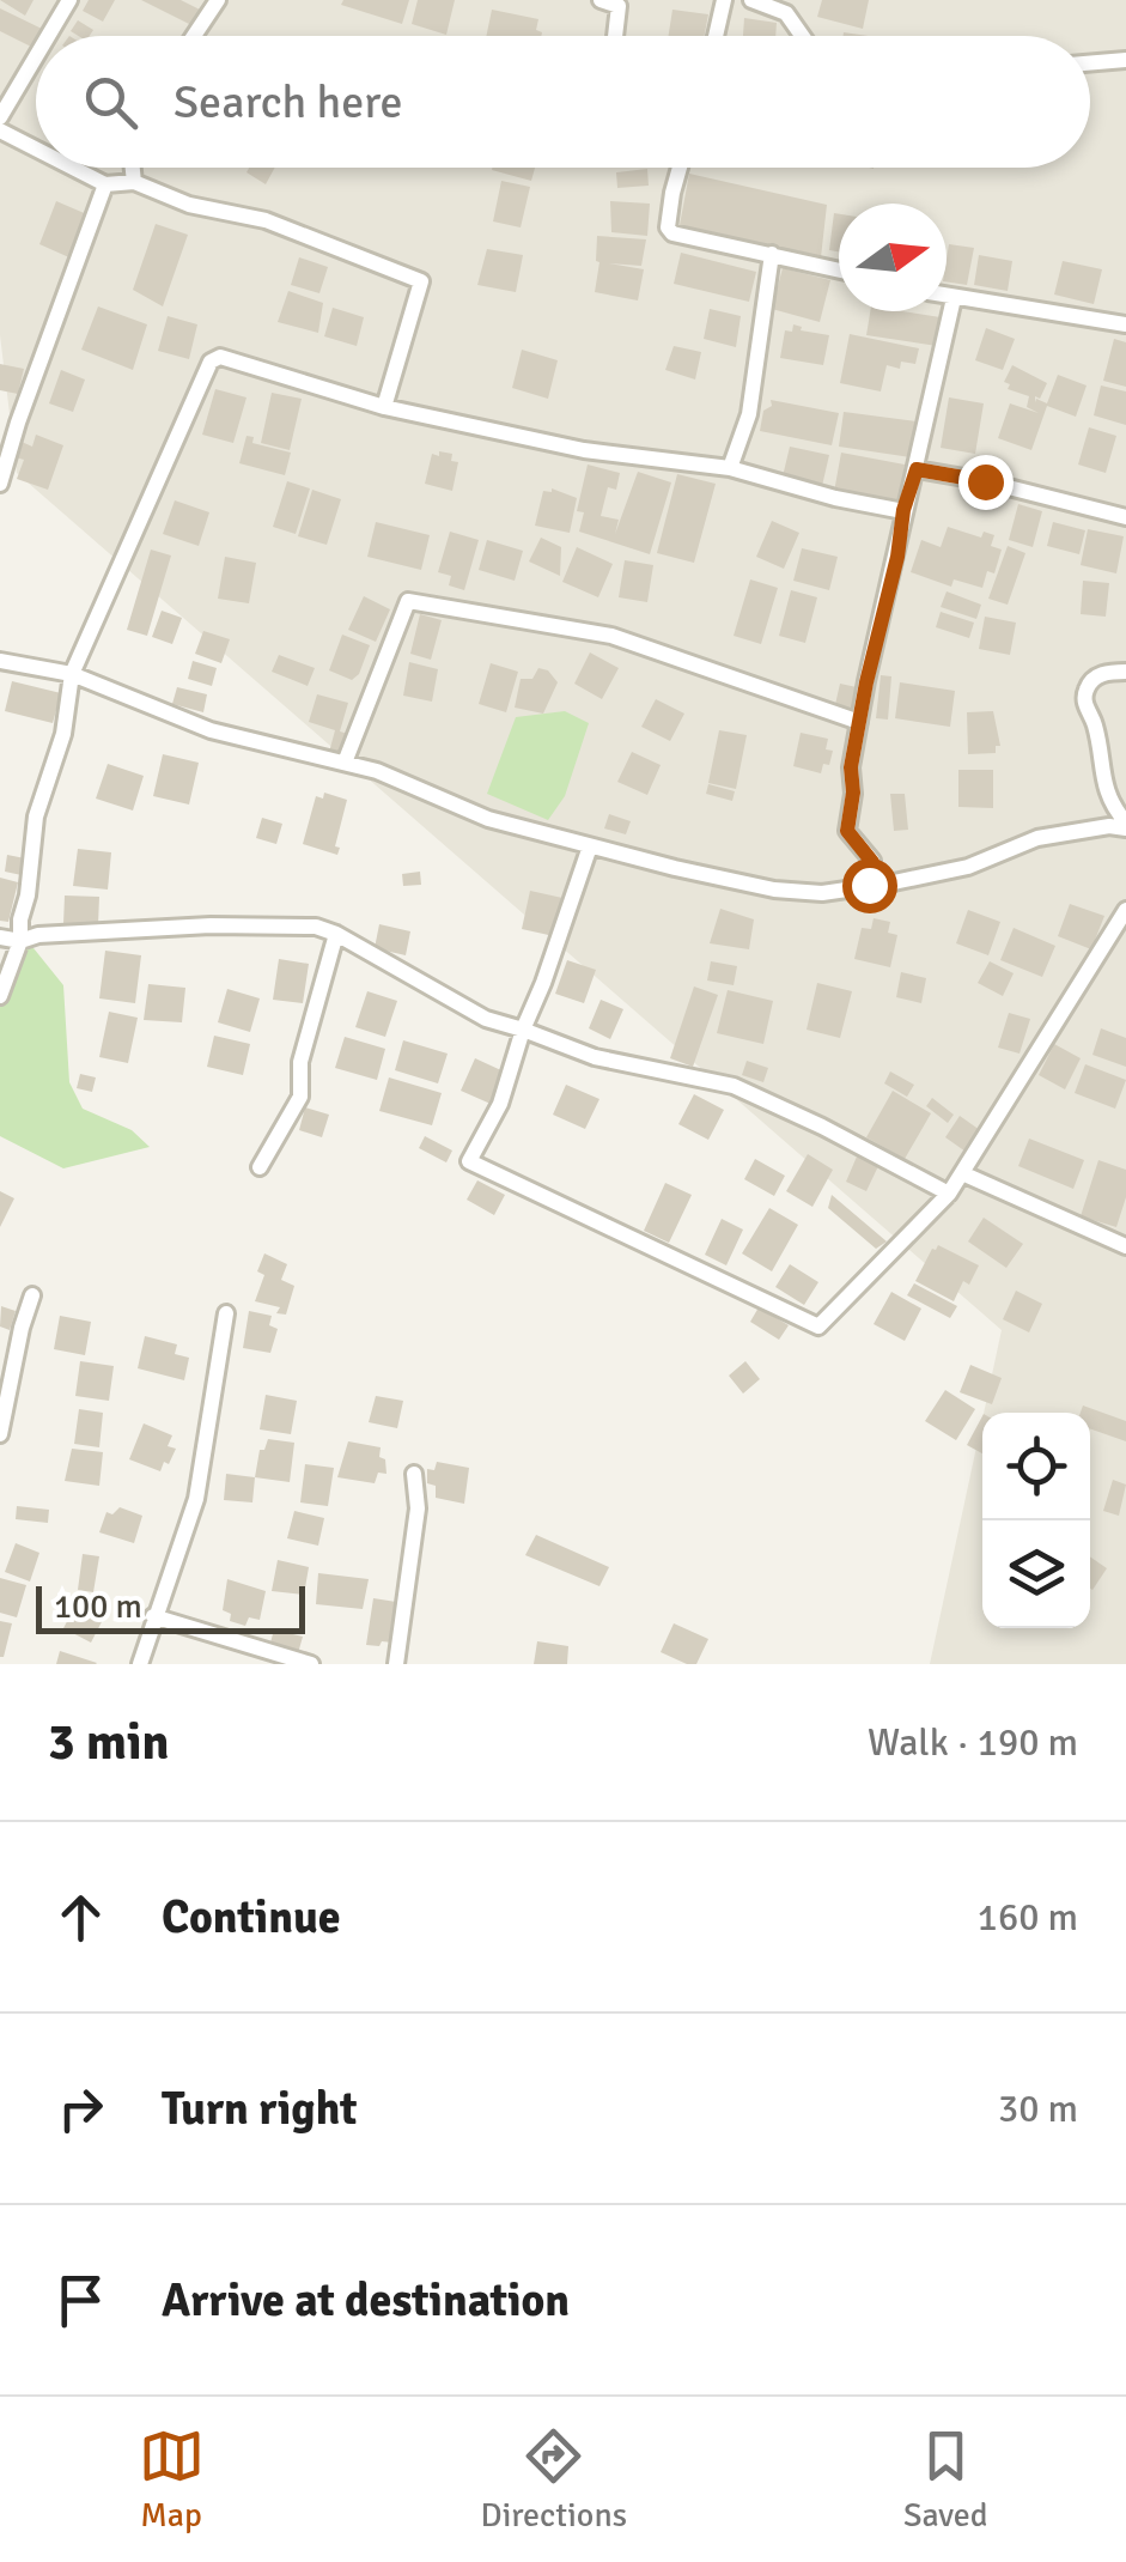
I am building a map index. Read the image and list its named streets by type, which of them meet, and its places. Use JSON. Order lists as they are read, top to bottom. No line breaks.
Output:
{"scale_bar":"100 m","north":"right","page":{"search":"Search here","scale":"100 m","heading":["3 min","Walk · 190 m"],"list":[["Continue","160 m"],["Turn right","30 m"],"Arrive at destination"],"nav":["Map","Directions","Saved"]}}
